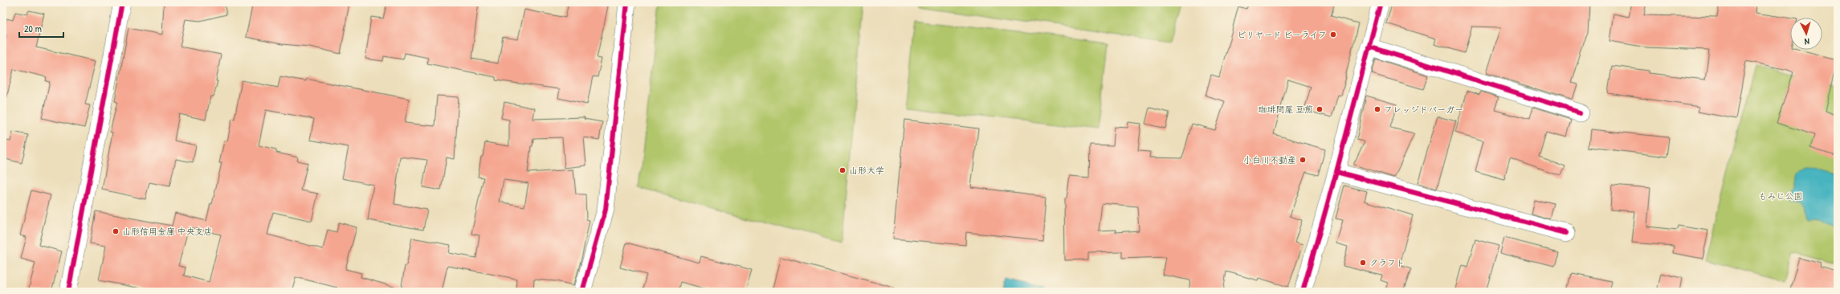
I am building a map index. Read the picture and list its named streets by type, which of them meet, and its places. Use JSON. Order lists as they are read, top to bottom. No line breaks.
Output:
{"parks":["もみじ公園"],"places":["ビリヤード ビーライフ","珈琲問屋 豆煎","フレッジドバーガー","小白川不動産","山形大学","山形信用金庫 中央支店","クラフト"],"scale_bar":"20 m","north":"bottom"}
